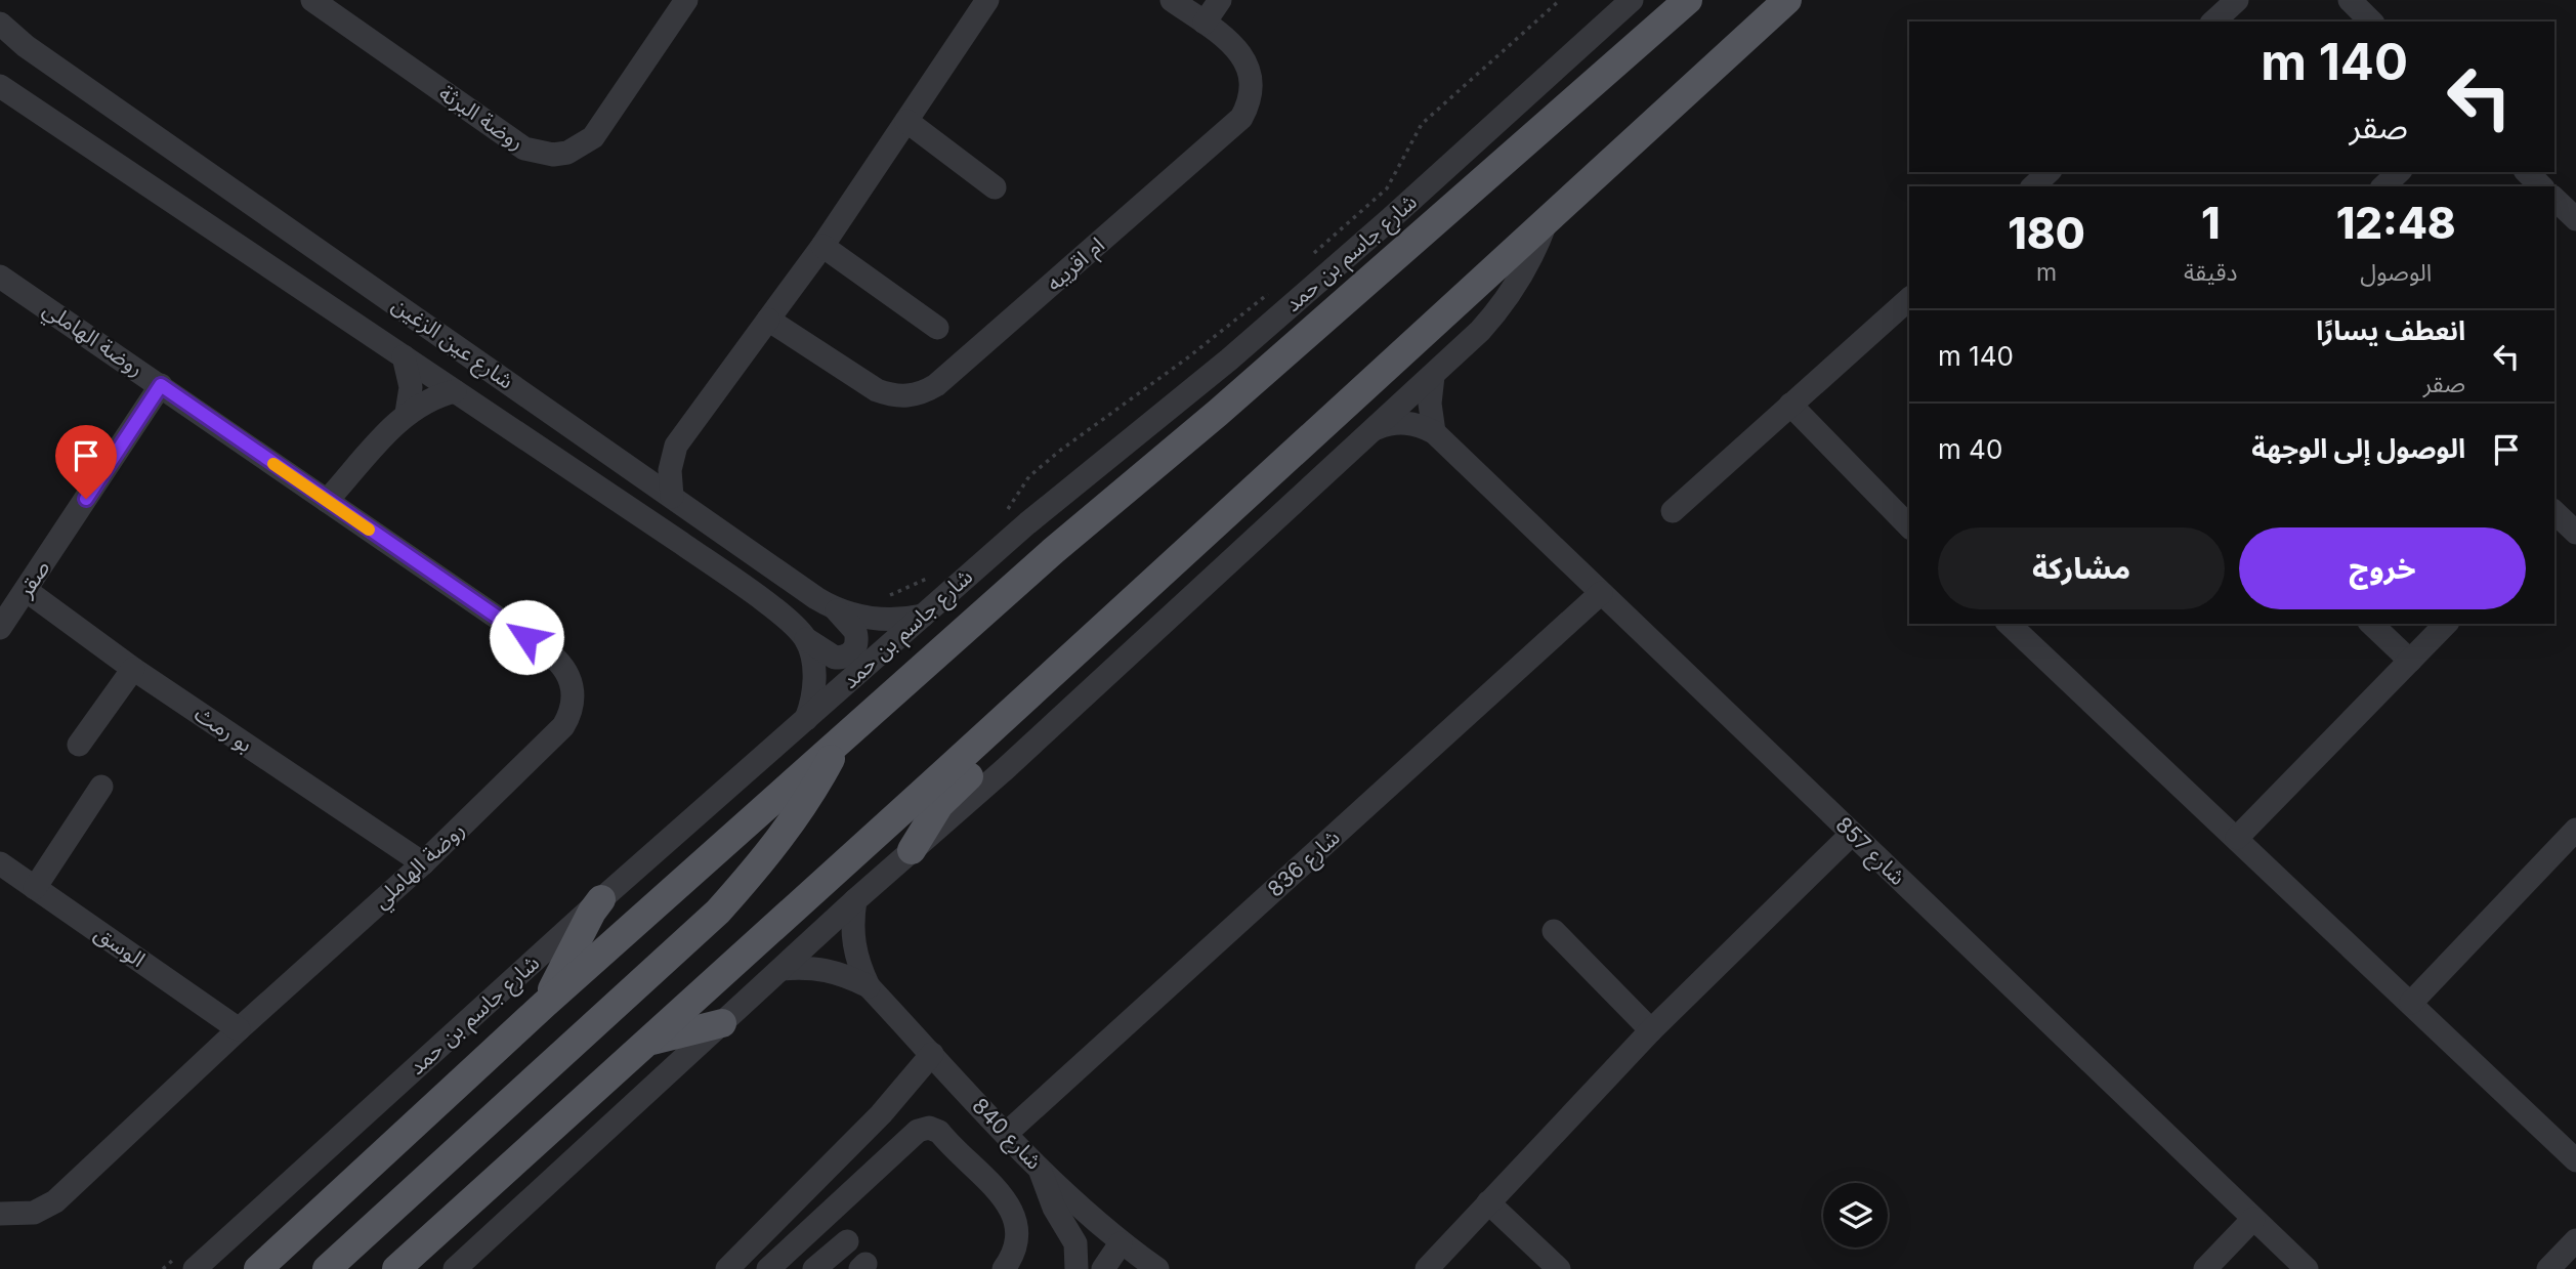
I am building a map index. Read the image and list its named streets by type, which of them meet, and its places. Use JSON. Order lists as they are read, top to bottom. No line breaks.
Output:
{"streets":{"main road":["شارع جاسم بن حمد"],"street":["روضة البرثة","ام اقريبه","روضة الهاملي","شارع عين الزغين","صقر","بو رمث","شارع 857","شارع 836","الوسق","شارع 840"]},"crossings":[["شارع جاسم بن حمد","شارع عين الزغين"],["روضة الهاملي","صقر"],["روضة الهاملي","بو رمث"],["روضة الهاملي","الوسق"],["صقر","بو رمث"],["شارع 857","شارع 836"],["شارع 836","شارع 840"]],"page":{"turn":["140 m","صقر"],"eta":["12:48","الوصول","1","دقيقة","180","m"],"list":[{"name":"انعطف يسارًا","note":"صقر","value":"140 m"},{"name":"الوصول إلى الوجهة","value":"40 m"}],"buttons":["خروج","مشاركة"]}}
